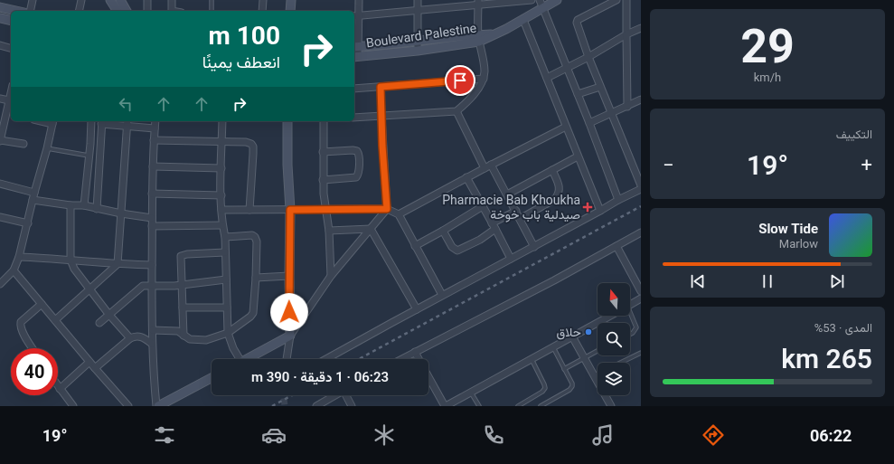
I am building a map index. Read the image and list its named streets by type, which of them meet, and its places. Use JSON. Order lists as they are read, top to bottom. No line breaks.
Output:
{"streets":{"street":["Boulevard Palestine"]},"places":{"health":["Pharmacie Bab Khoukha صيدلية باب خوخة"],"other":["حلاق"]},"north":"top","page":{"tile":[["29","km/h"],"التكييف",["المدى · 53%","265 km"]],"turn":["100 m","انعطف يمينًا"],"heat":["−","19°","+"],"song":["Slow Tide","Marlow"],"limit":"40","trip":"06:23 · 1 دقيقة · 390 m","tabs":["06:22","19°"]}}
